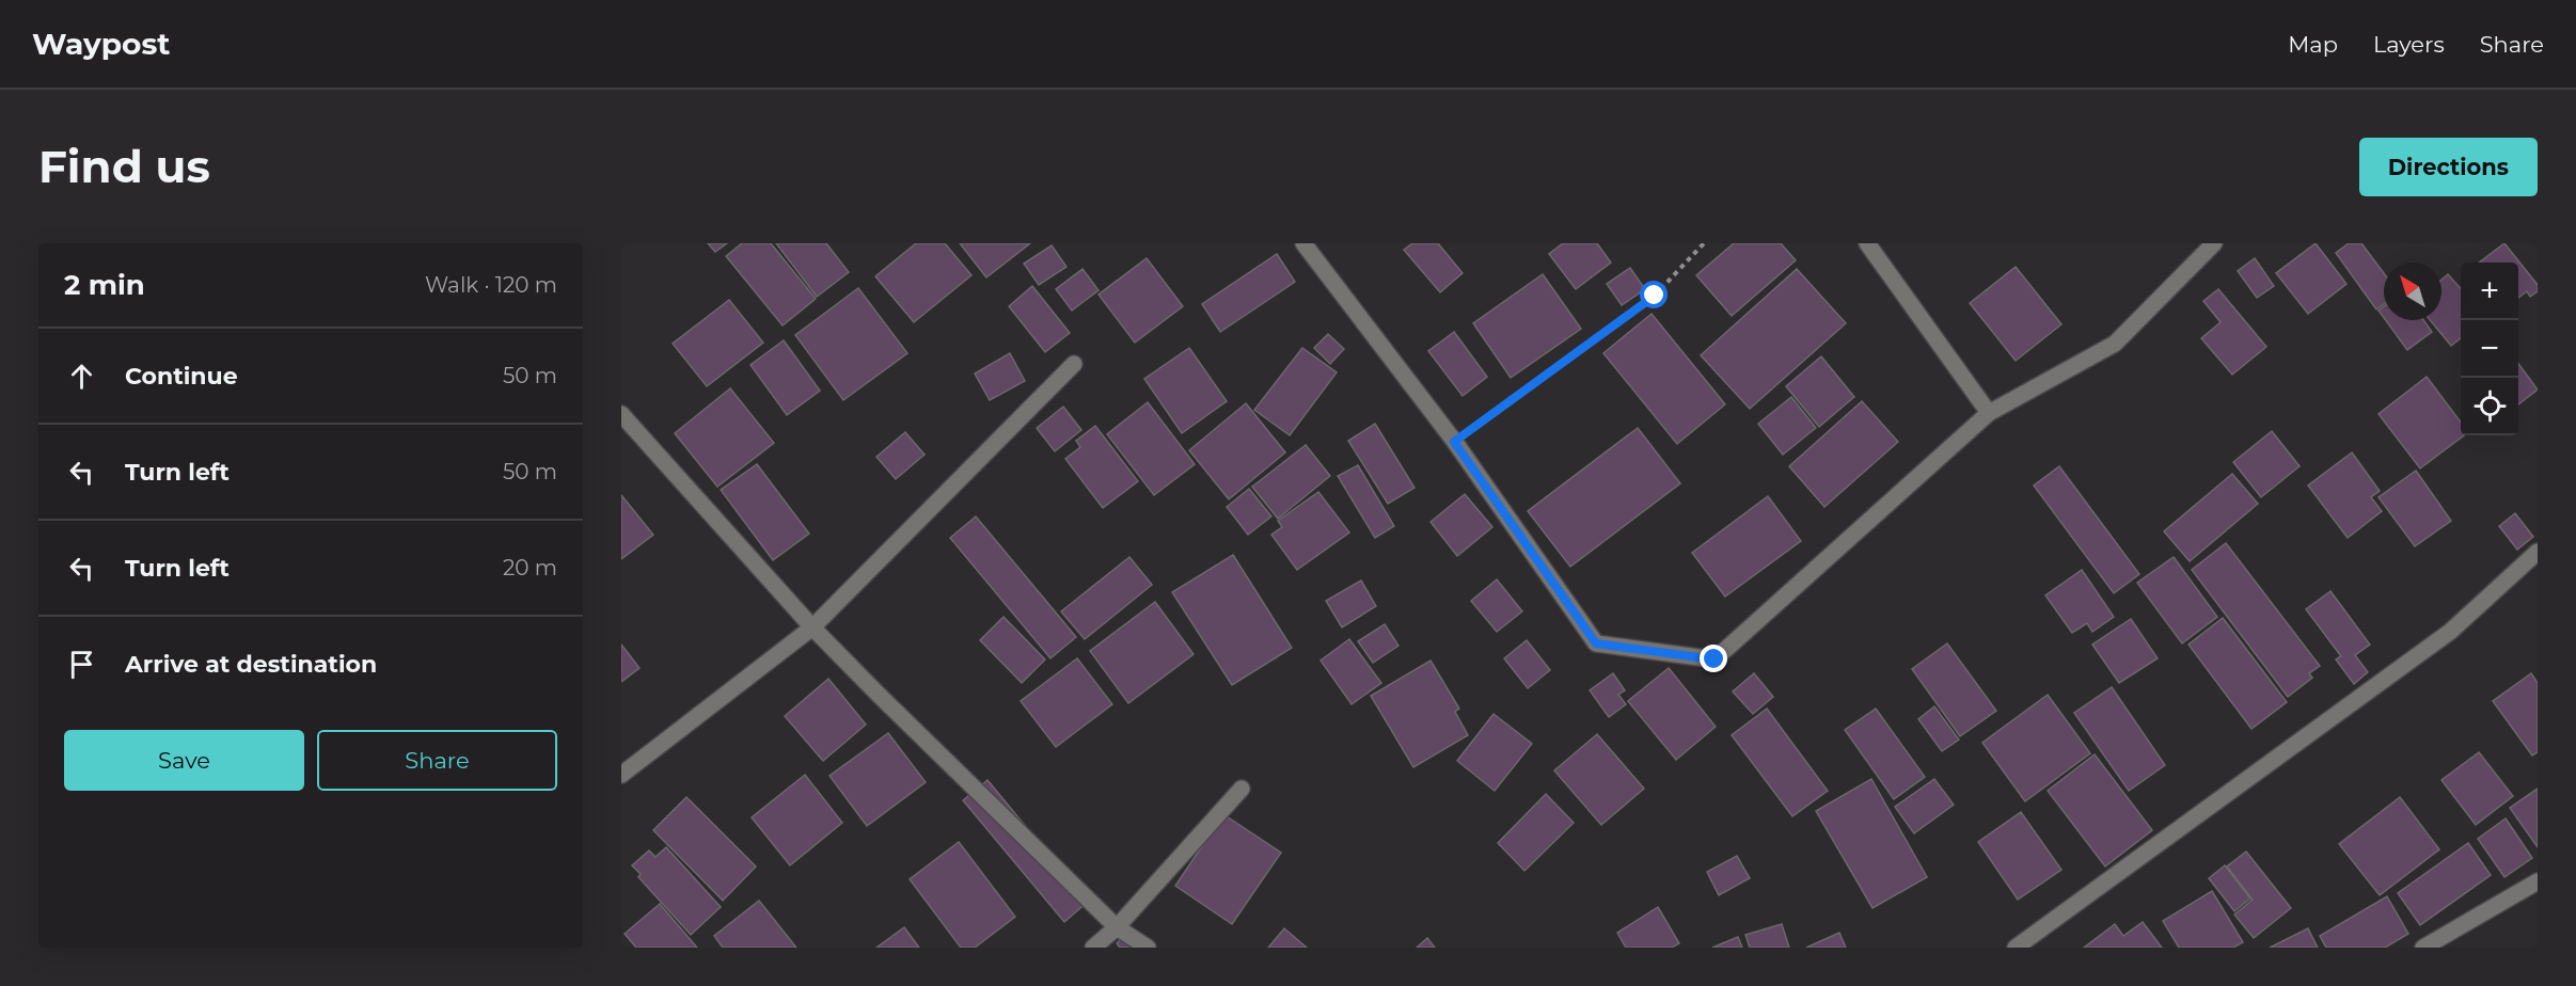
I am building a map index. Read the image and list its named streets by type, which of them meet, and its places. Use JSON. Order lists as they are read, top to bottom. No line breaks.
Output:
{"north":"top left","page":{"header":"Waypost","nav":["Map","Layers","Share"],"buttons":["Directions",["Save","Share"]],"title":"Find us","heading":["2 min","Walk · 120 m"],"map_buttons":["+","−"],"list":[["Continue","50 m"],["Turn left","50 m"],["Turn left","20 m"],"Arrive at destination"]}}
